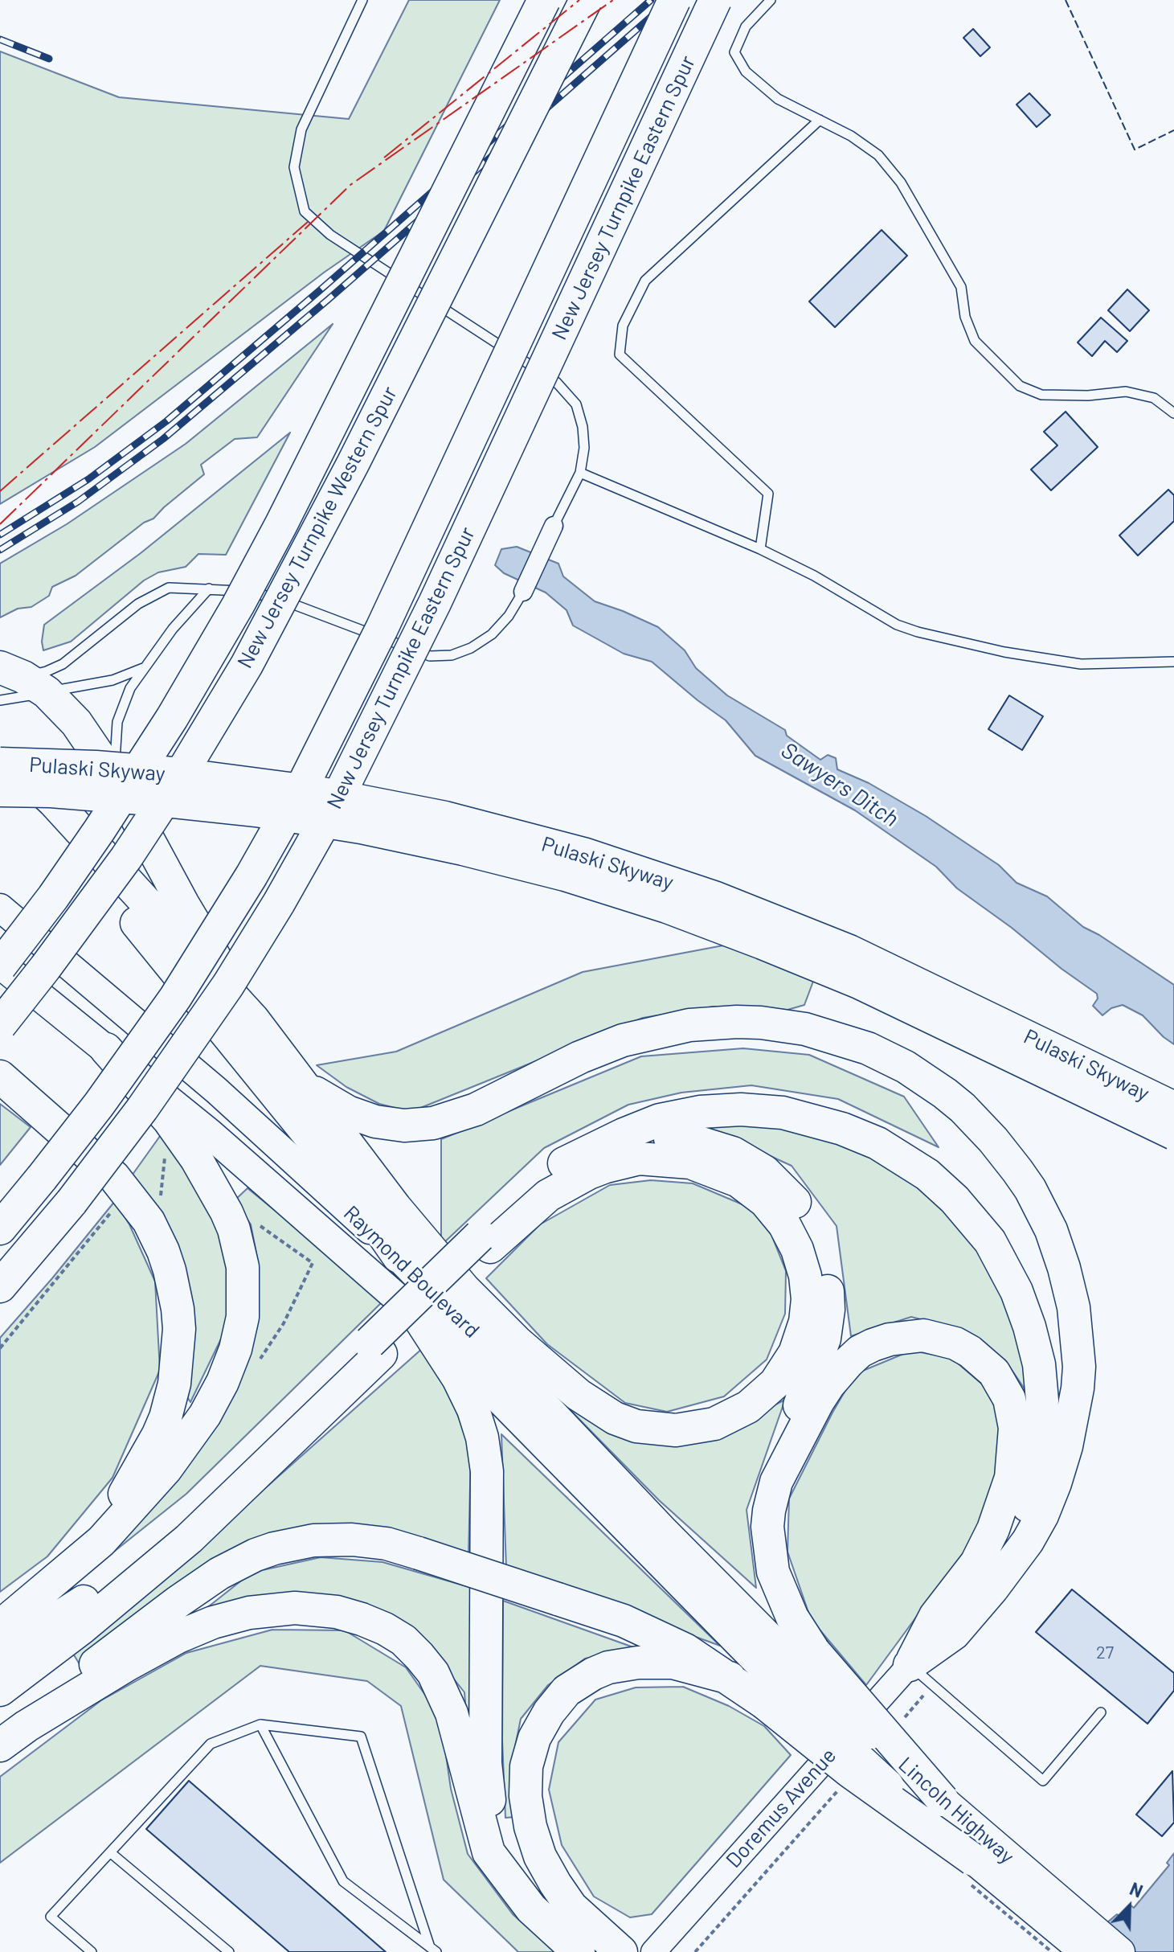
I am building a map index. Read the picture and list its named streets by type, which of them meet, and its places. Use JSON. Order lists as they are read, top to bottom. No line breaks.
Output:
{"streets":{"highway":["New Jersey Turnpike Eastern Spur","New Jersey Turnpike Western Spur","Pulaski Skyway","Raymond Boulevard","Lincoln Highway"],"main road":["Doremus Avenue"]},"crossings":[["New Jersey Turnpike Western Spur","Raymond Boulevard"]],"water":["Sawyers Ditch"],"house_numbers":["27"],"north":"top right"}
